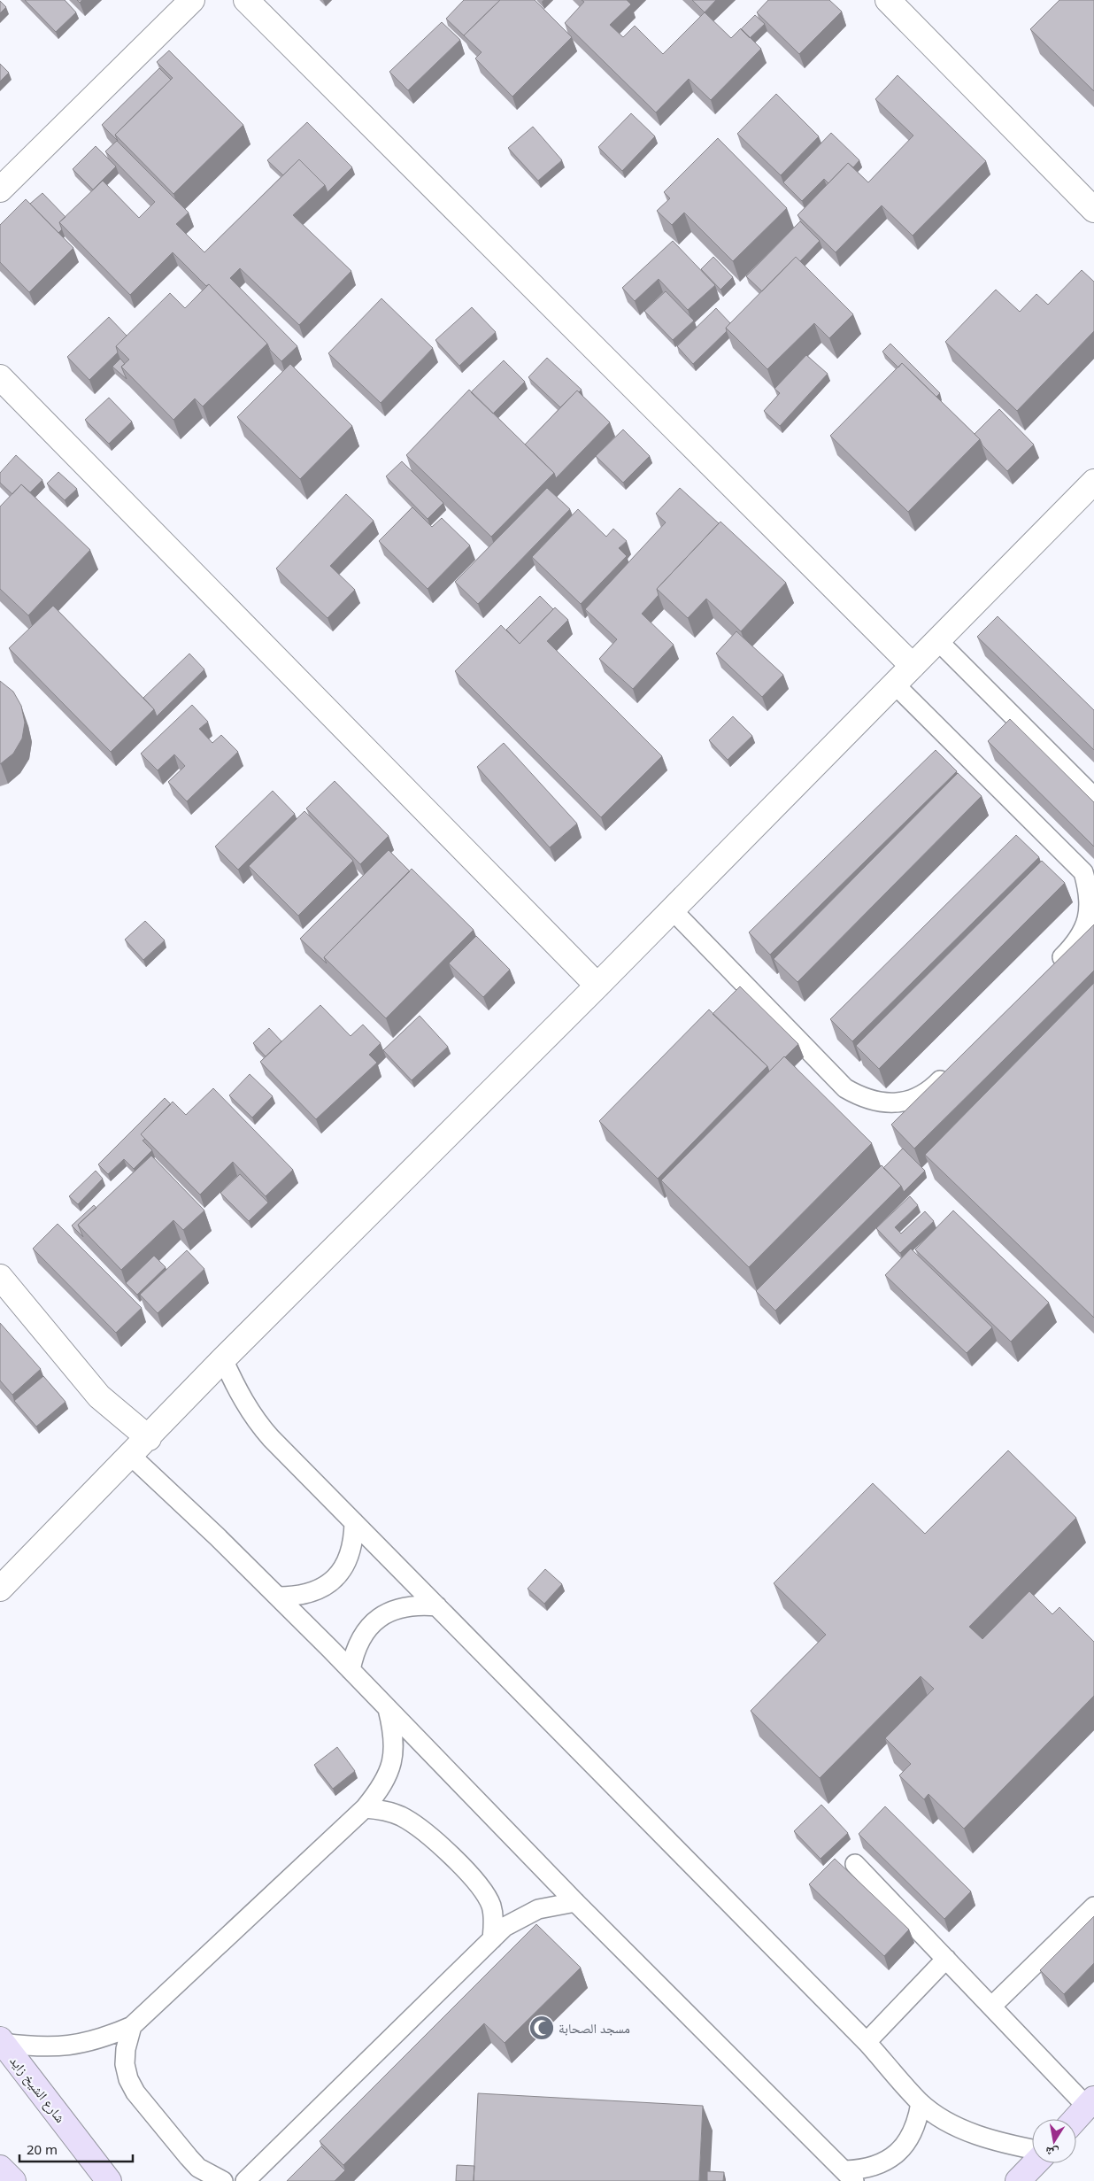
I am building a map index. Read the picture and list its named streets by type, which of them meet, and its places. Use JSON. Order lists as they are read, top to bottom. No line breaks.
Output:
{"streets":{"main road":["شارع الشيخ زايد"]},"places":{"mosque":["مسجد الصحابة"]},"scale_bar":"20 m","north":"bottom"}
